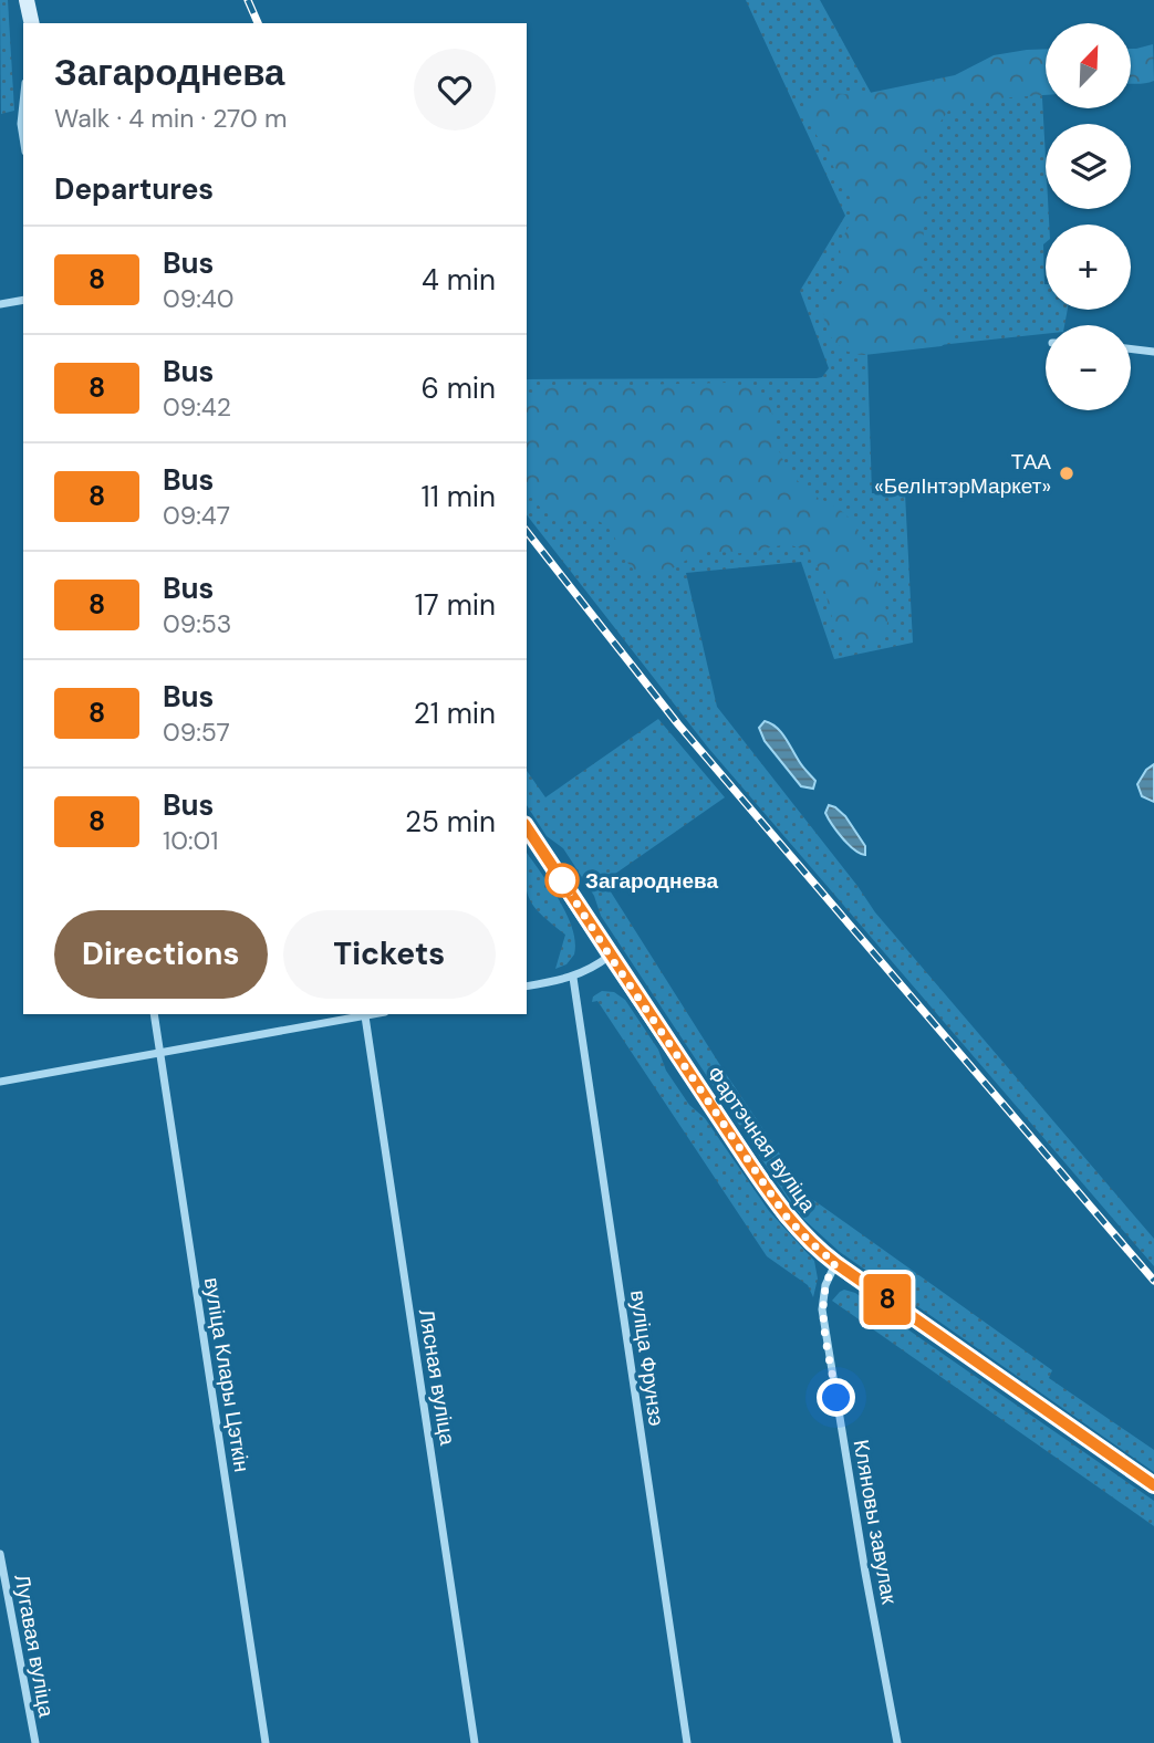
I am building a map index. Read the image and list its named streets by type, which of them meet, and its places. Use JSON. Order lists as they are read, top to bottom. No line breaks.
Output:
{"streets":{"street":["Фартэчная вуліца","вуліца Фрунзэ","вуліца Клары Цэткін","Лясная вуліца","Кляновы завулак","Лугавая вуліца"]},"crossings":[["Фартэчная вуліца","Кляновы завулак"]],"places":["ТАА «БелІнтэрМаркет»","Загароднева"],"lines":["bus line 8"],"north":"top right","page":{"on_map":"8","map_buttons":["+","−"],"heading":[["Загароднева","Walk · 4 min · 270 m"],"Departures"],"list":[{"mark":"8","name":"Bus","note":"09:40","value":"4 min"},{"mark":"8","name":"Bus","note":"09:42","value":"6 min"},{"mark":"8","name":"Bus","note":"09:47","value":"11 min"},{"mark":"8","name":"Bus","note":"09:53","value":"17 min"},{"mark":"8","name":"Bus","note":"09:57","value":"21 min"},{"mark":"8","name":"Bus","note":"10:01","value":"25 min"}],"buttons":["Directions","Tickets"]}}
